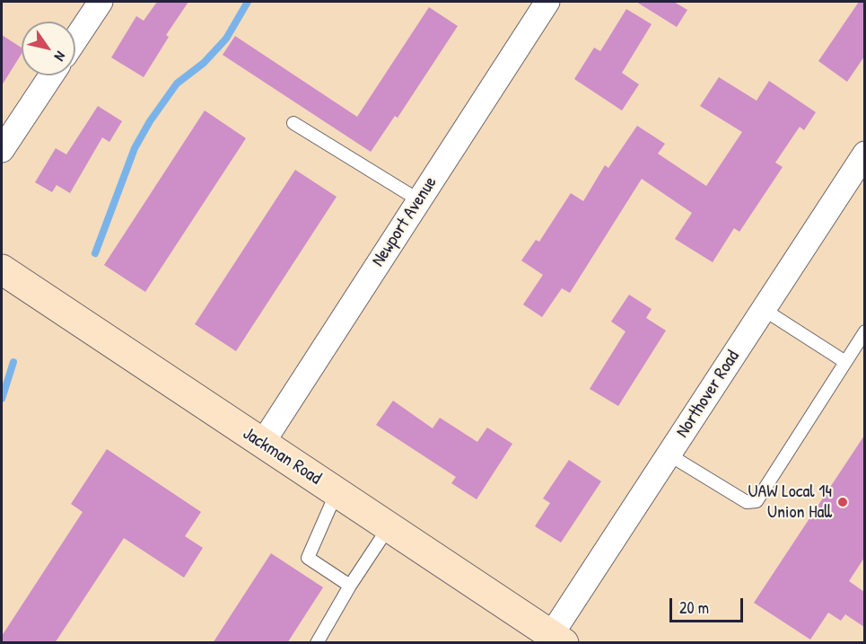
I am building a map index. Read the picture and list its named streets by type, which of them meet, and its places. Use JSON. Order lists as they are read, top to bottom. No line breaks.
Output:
{"streets":{"main road":["Jackman Road"],"street":["Newport Avenue","Northover Road"]},"crossings":[["Newport Avenue","Jackman Road"],["Northover Road","Jackman Road"]],"places":["UAW Local 14 Union Hall"],"scale_bar":"20 m","north":"bottom right"}
